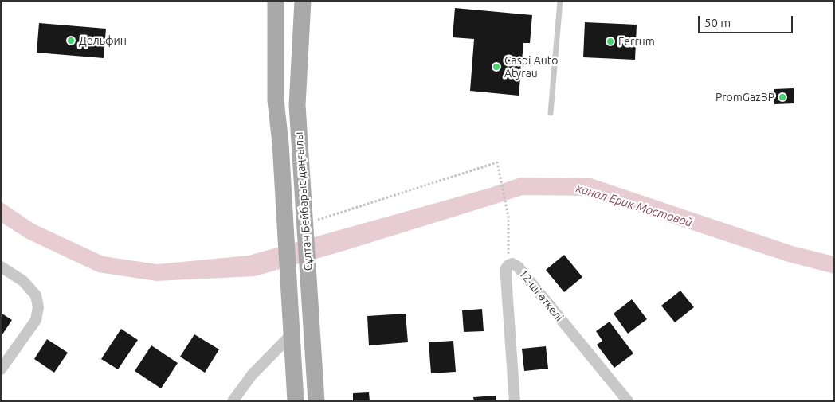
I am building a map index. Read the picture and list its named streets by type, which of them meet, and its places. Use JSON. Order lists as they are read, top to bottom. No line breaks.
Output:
{"streets":{"main road":["Сұлтан Бейбарыс даңғылы"],"street":["12-ші өткелі"]},"water":["канал Ерик Мостовой"],"places":["Дельфин","Ferrum","Caspi Auto Atyrau","PromGazBP"],"scale_bar":"50 m"}
